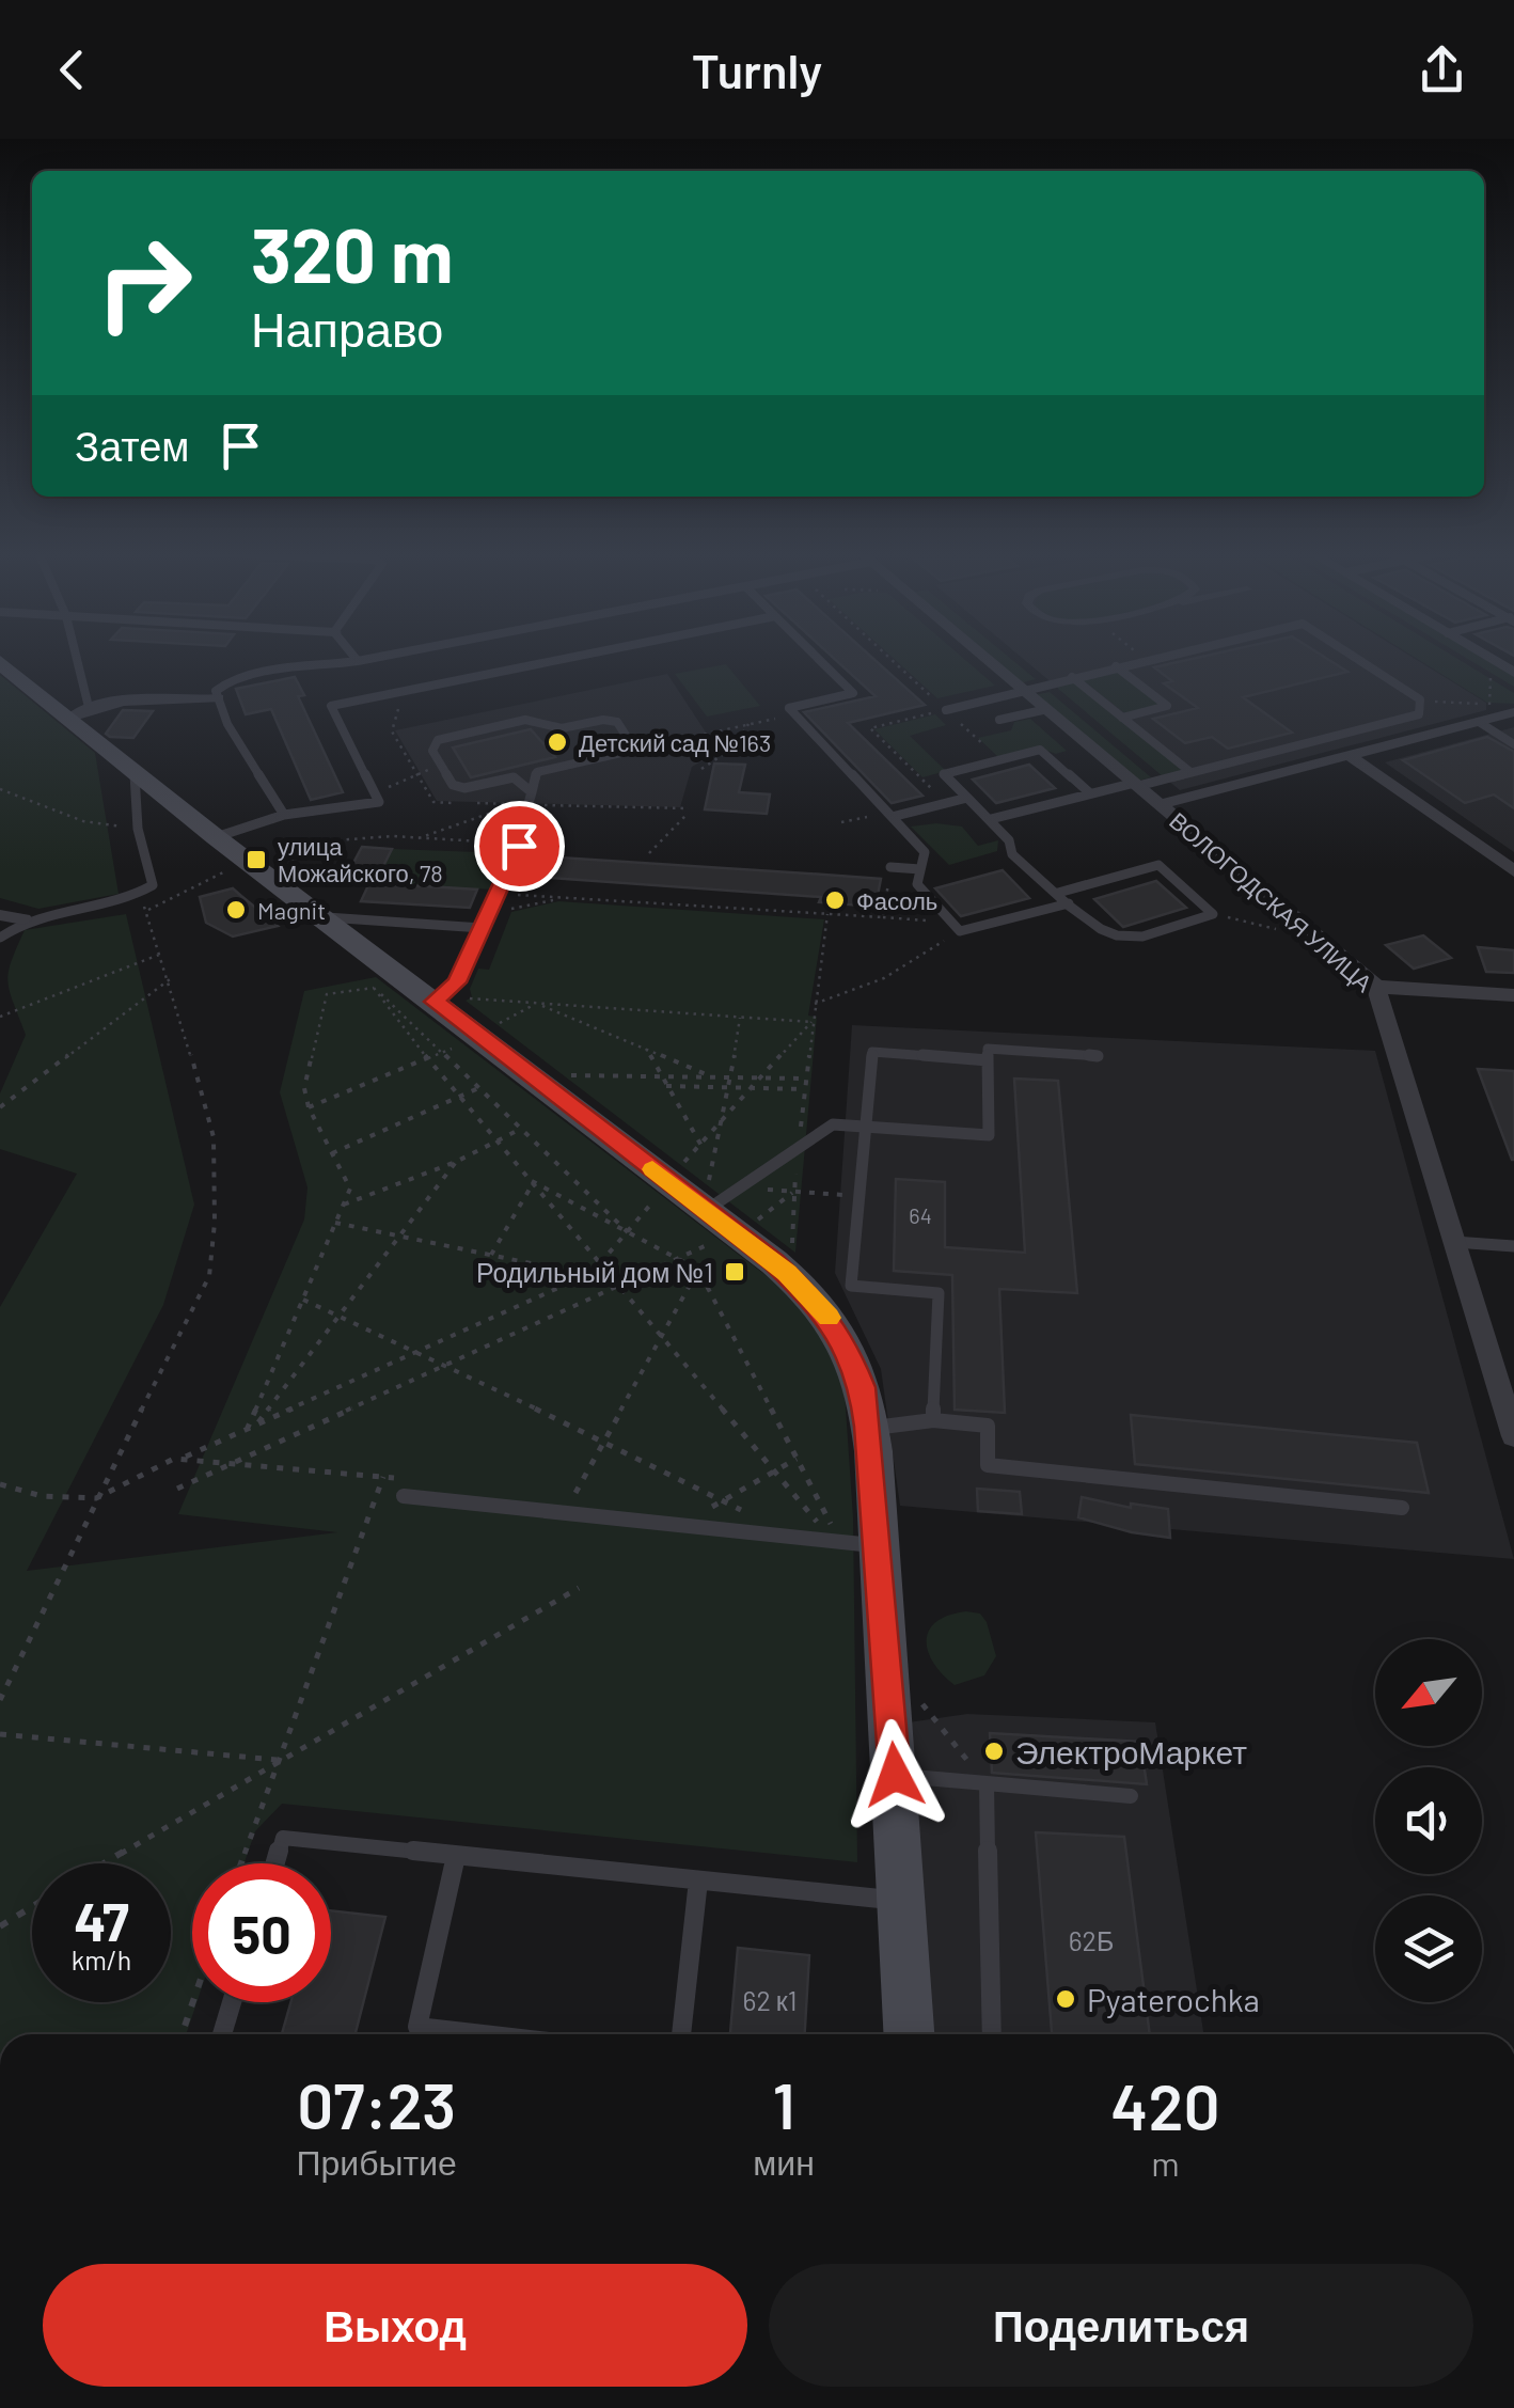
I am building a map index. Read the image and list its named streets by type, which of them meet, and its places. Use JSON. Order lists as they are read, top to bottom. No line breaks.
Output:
{"streets":{"street":["ВОЛОГОДСКАЯ УЛИЦА"]},"places":{"other":["Детский сад №163","Фасоль","Magnit","ЭлектроМаркет","Pyaterochka"],"transit":["улица Можайского, 78","Родильный дом №1"]},"house_numbers":["64","62Б","62 к1"],"north":"bottom left","page":{"header":"Turnly","turn":["320 m","Направо"],"then":"Затем","speed":"47 km/h","limit":"50","eta":["07:23","Прибытие","1","мин","420","m"],"buttons":["Выход","Поделиться"]}}
